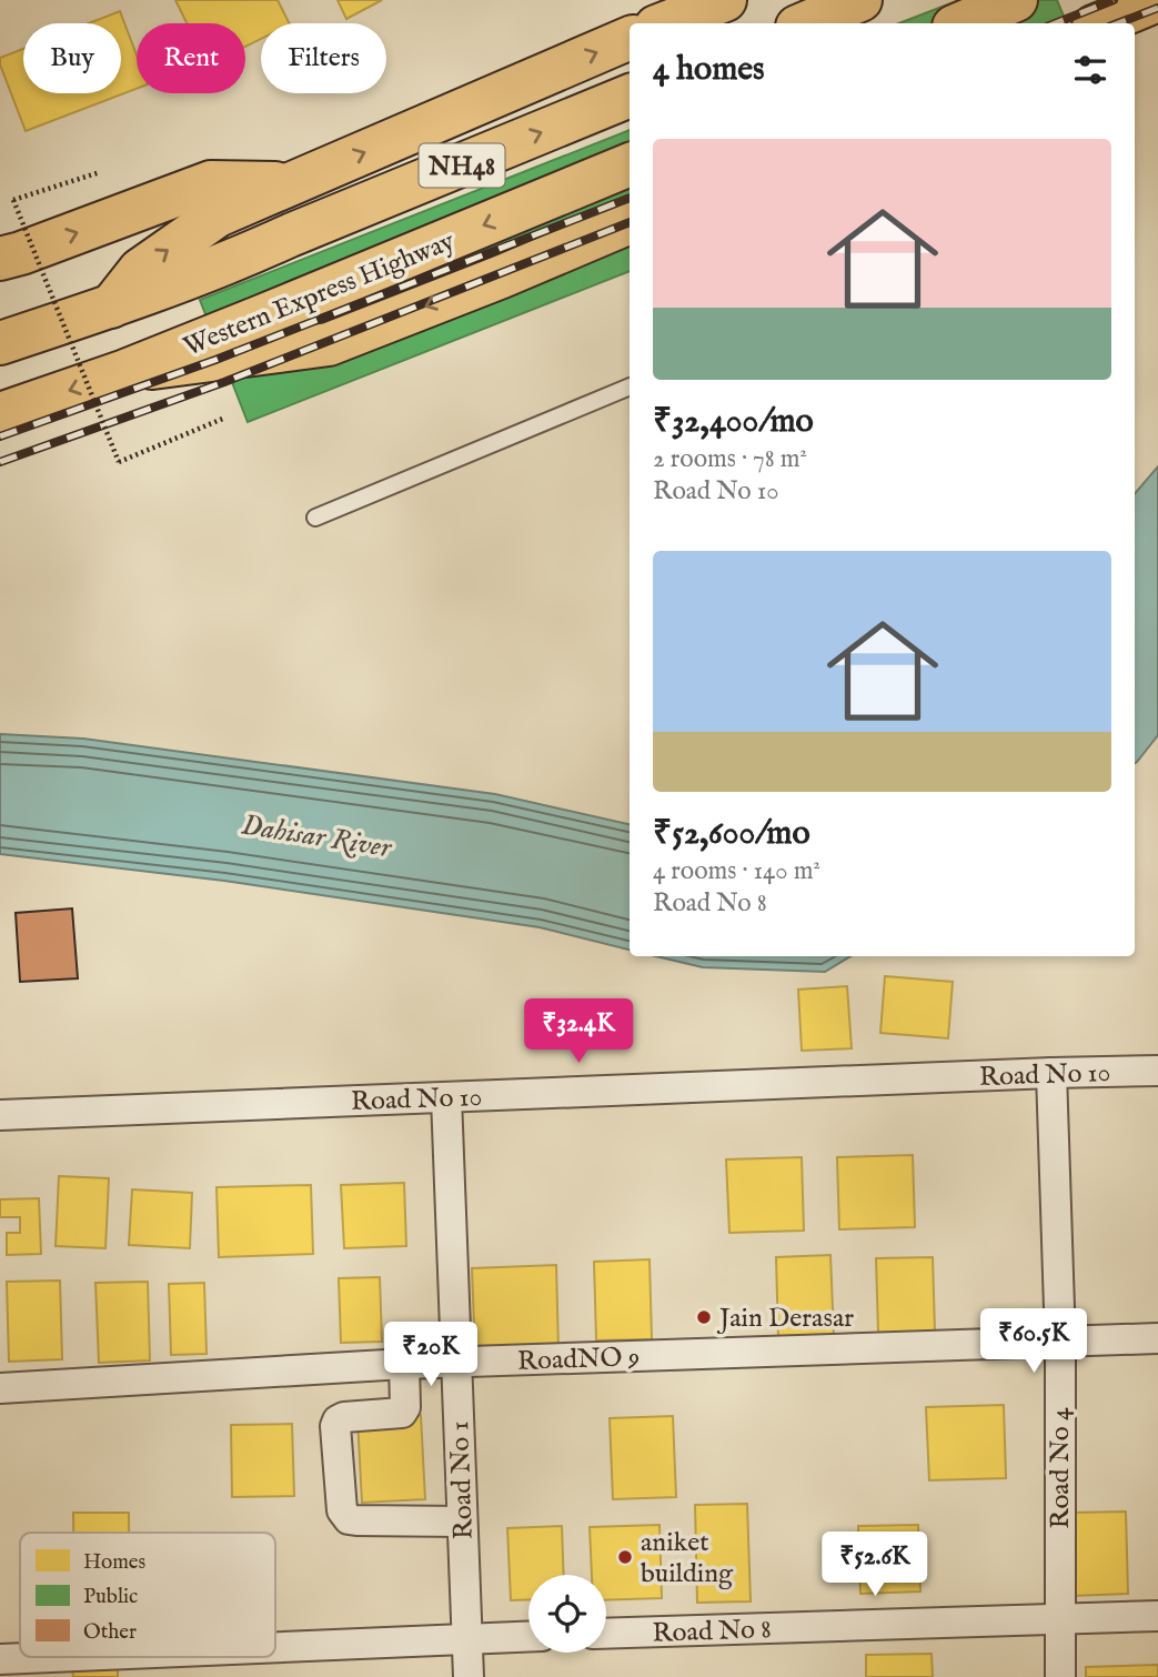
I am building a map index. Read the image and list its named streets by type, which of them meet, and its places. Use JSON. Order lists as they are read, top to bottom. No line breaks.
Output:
{"streets":{"main road":["NH48","Western Express Highway"],"street":["Road No 10","RoadNO 9","Road No 4","Road No 1","Road No 8"]},"crossings":[["Road No 10","Road No 4"],["Road No 10","Road No 1"],["RoadNO 9","Road No 4"],["RoadNO 9","Road No 1"],["Road No 4","Road No 8"]],"water":["Dahisar River"],"places":["Jain Derasar","aniket building"],"legend":["Homes","Public","Other"],"page":{"chip":["Buy","Rent","Filters"],"heading":"4 homes","list":[{"name":"₹32,400/mo","note":"2 rooms · 78 m² · Road No 10"},{"name":"₹52,600/mo","note":"4 rooms · 140 m² · Road No 8"}],"price":["₹32.4K","₹60.5K","₹20K","₹52.6K"]}}
